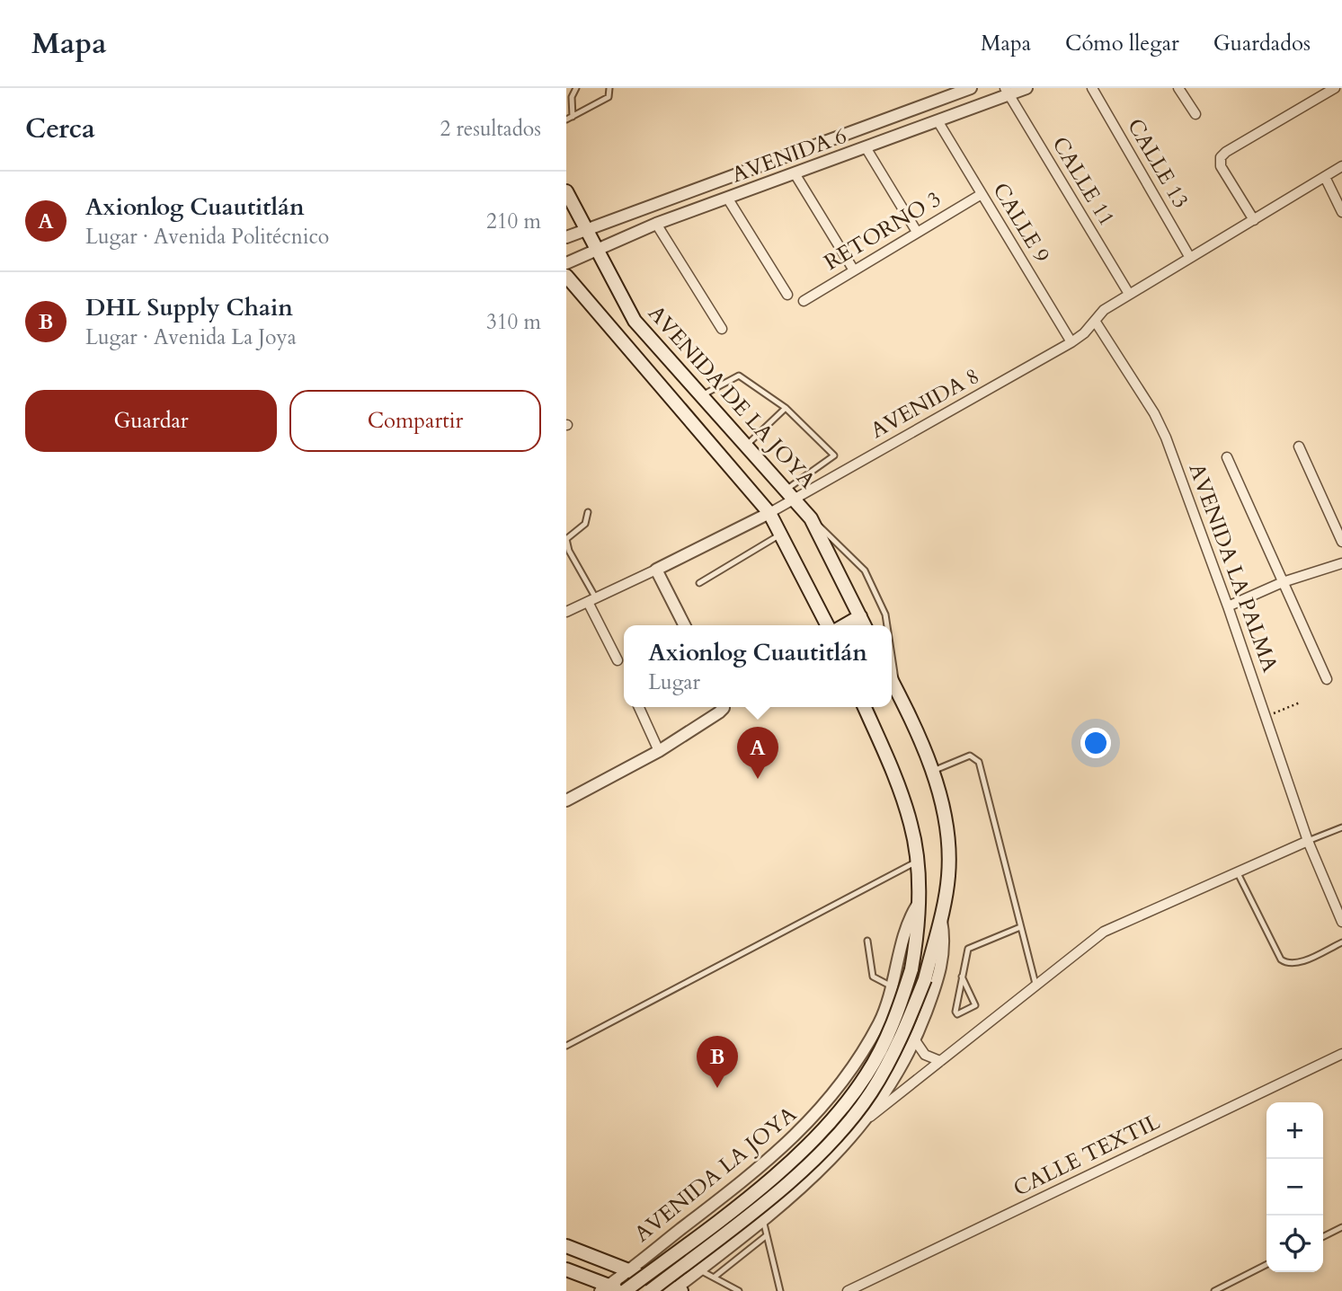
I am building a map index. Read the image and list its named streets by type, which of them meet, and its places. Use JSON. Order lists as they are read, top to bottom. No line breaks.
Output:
{"streets":{"main road":["AVENIDA DE LA JOYA"],"street":["AVENIDA 6","CALLE 13","CALLE 11","CALLE 9","RETORNO 3","AVENIDA 8","AVENIDA LA PALMA","CALLE TEXTIL","AVENIDA LA JOYA"]},"crossings":[["AVENIDA 6","CALLE 11"],["AVENIDA 6","CALLE 9"],["AVENIDA 6","AVENIDA DE LA JOYA"],["CALLE 13","AVENIDA 8"],["CALLE 11","AVENIDA 8"],["CALLE 9","RETORNO 3"],["CALLE 9","AVENIDA 8"],["AVENIDA DE LA JOYA","AVENIDA 8"],["AVENIDA 8","AVENIDA LA PALMA"]],"page":{"header":"Mapa","nav":["Mapa","Cómo llegar","Guardados"],"heading":["Cerca","2 resultados"],"list":[{"mark":"A","name":"Axionlog Cuautitlán","note":"Lugar · Avenida Politécnico","value":"210 m"},{"mark":"B","name":"DHL Supply Chain","note":"Lugar · Avenida La Joya","value":"310 m"}],"buttons":["Guardar","Compartir"],"popup":["Axionlog Cuautitlán","Lugar"],"pins":["A","B"],"map_buttons":["+","−"]}}
